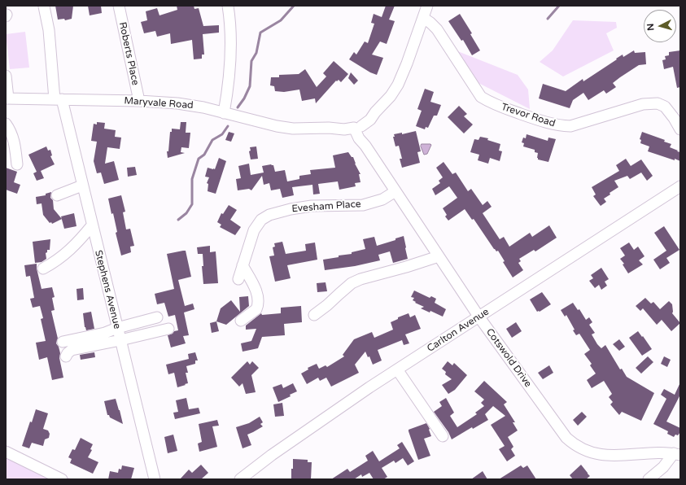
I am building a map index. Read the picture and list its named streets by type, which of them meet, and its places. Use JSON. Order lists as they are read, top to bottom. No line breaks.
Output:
{"streets":{"street":["Roberts Place","Maryvale Road","Trevor Road","Evesham Place","Stephens Avenue","Carlton Avenue","Cotswold Drive"]},"crossings":[["Roberts Place","Maryvale Road"],["Maryvale Road","Trevor Road"],["Maryvale Road","Stephens Avenue"],["Maryvale Road","Cotswold Drive"],["Evesham Place","Cotswold Drive"],["Carlton Avenue","Cotswold Drive"]],"north":"left"}
